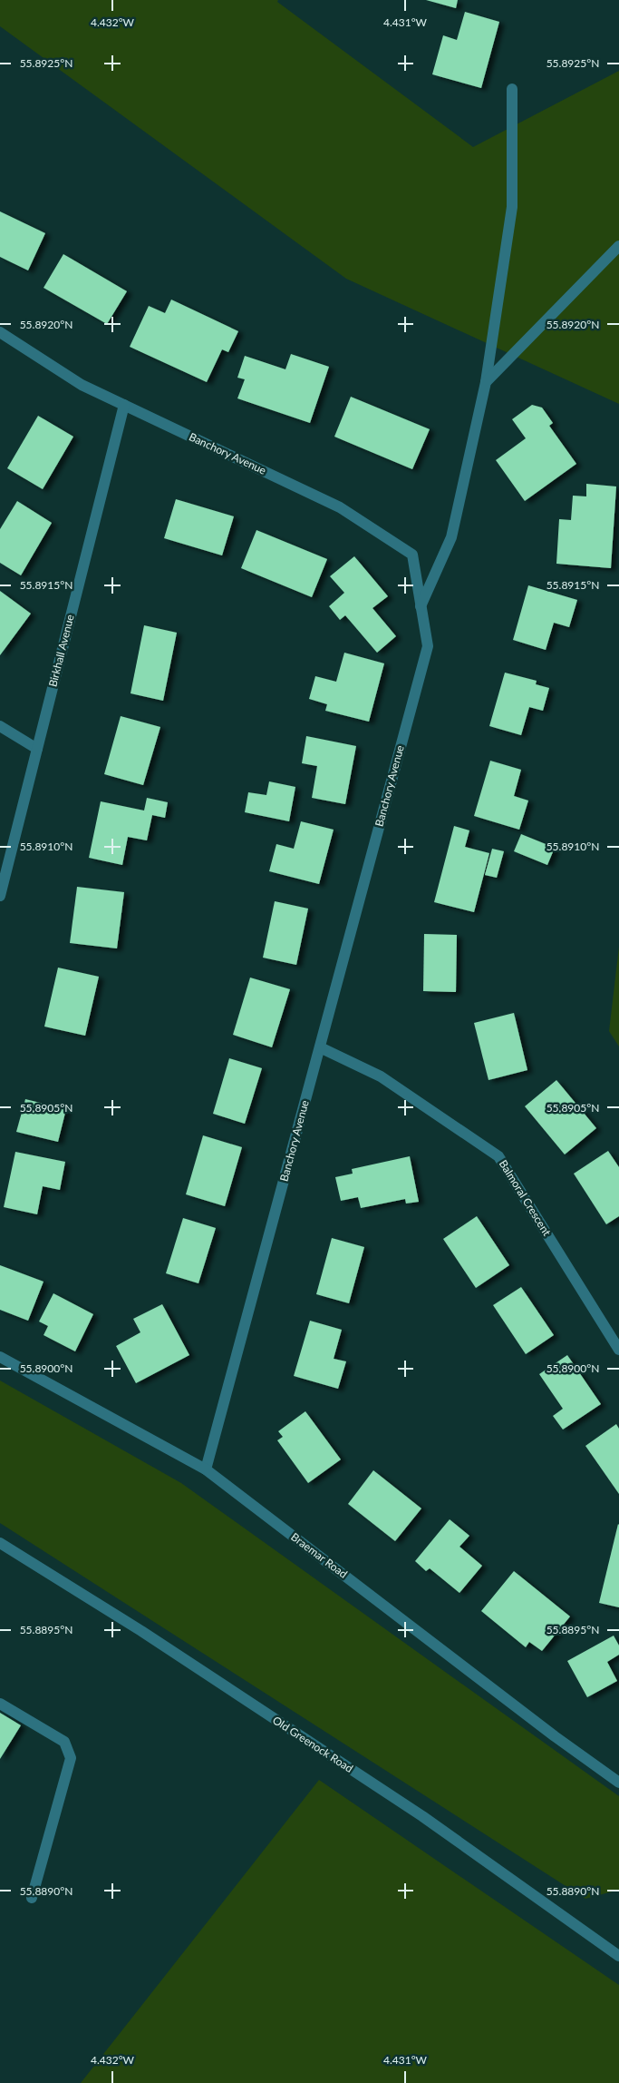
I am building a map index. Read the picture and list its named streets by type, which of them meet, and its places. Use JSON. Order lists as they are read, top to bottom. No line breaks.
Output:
{"streets":{"street":["Banchory Avenue","Birkhall Avenue","Balmoral Crescent","Braemar Road","Old Greenock Road"]},"crossings":[["Banchory Avenue","Birkhall Avenue"],["Banchory Avenue","Balmoral Crescent"],["Banchory Avenue","Braemar Road"]],"coordinates":["4.432°W","4.431°W","55.8925°N","55.8920°N","55.8915°N","55.8910°N","55.8905°N","55.8900°N","55.8895°N","55.8890°N"]}
